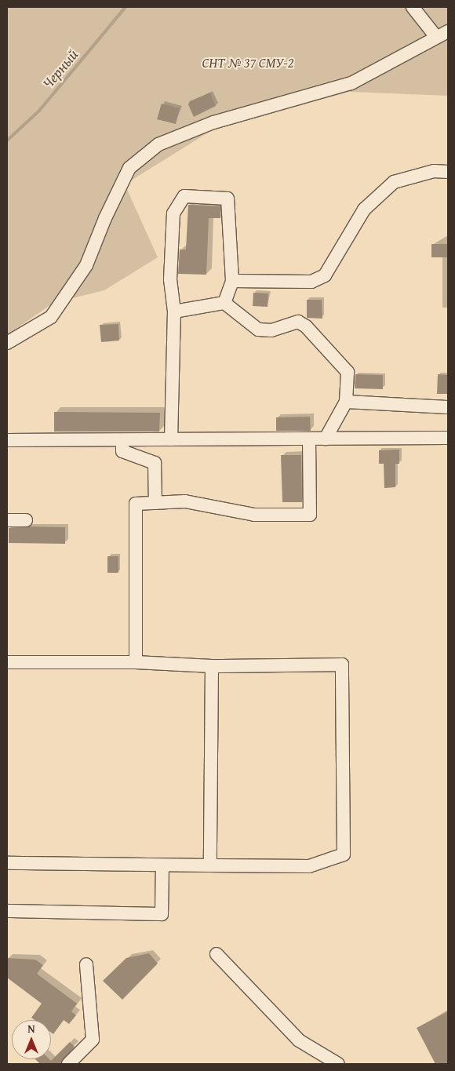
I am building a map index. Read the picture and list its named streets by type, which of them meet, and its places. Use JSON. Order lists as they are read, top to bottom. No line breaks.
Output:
{"water":["Черный"],"parks":["СНТ № 37 СМУ-2"],"north":"top"}
